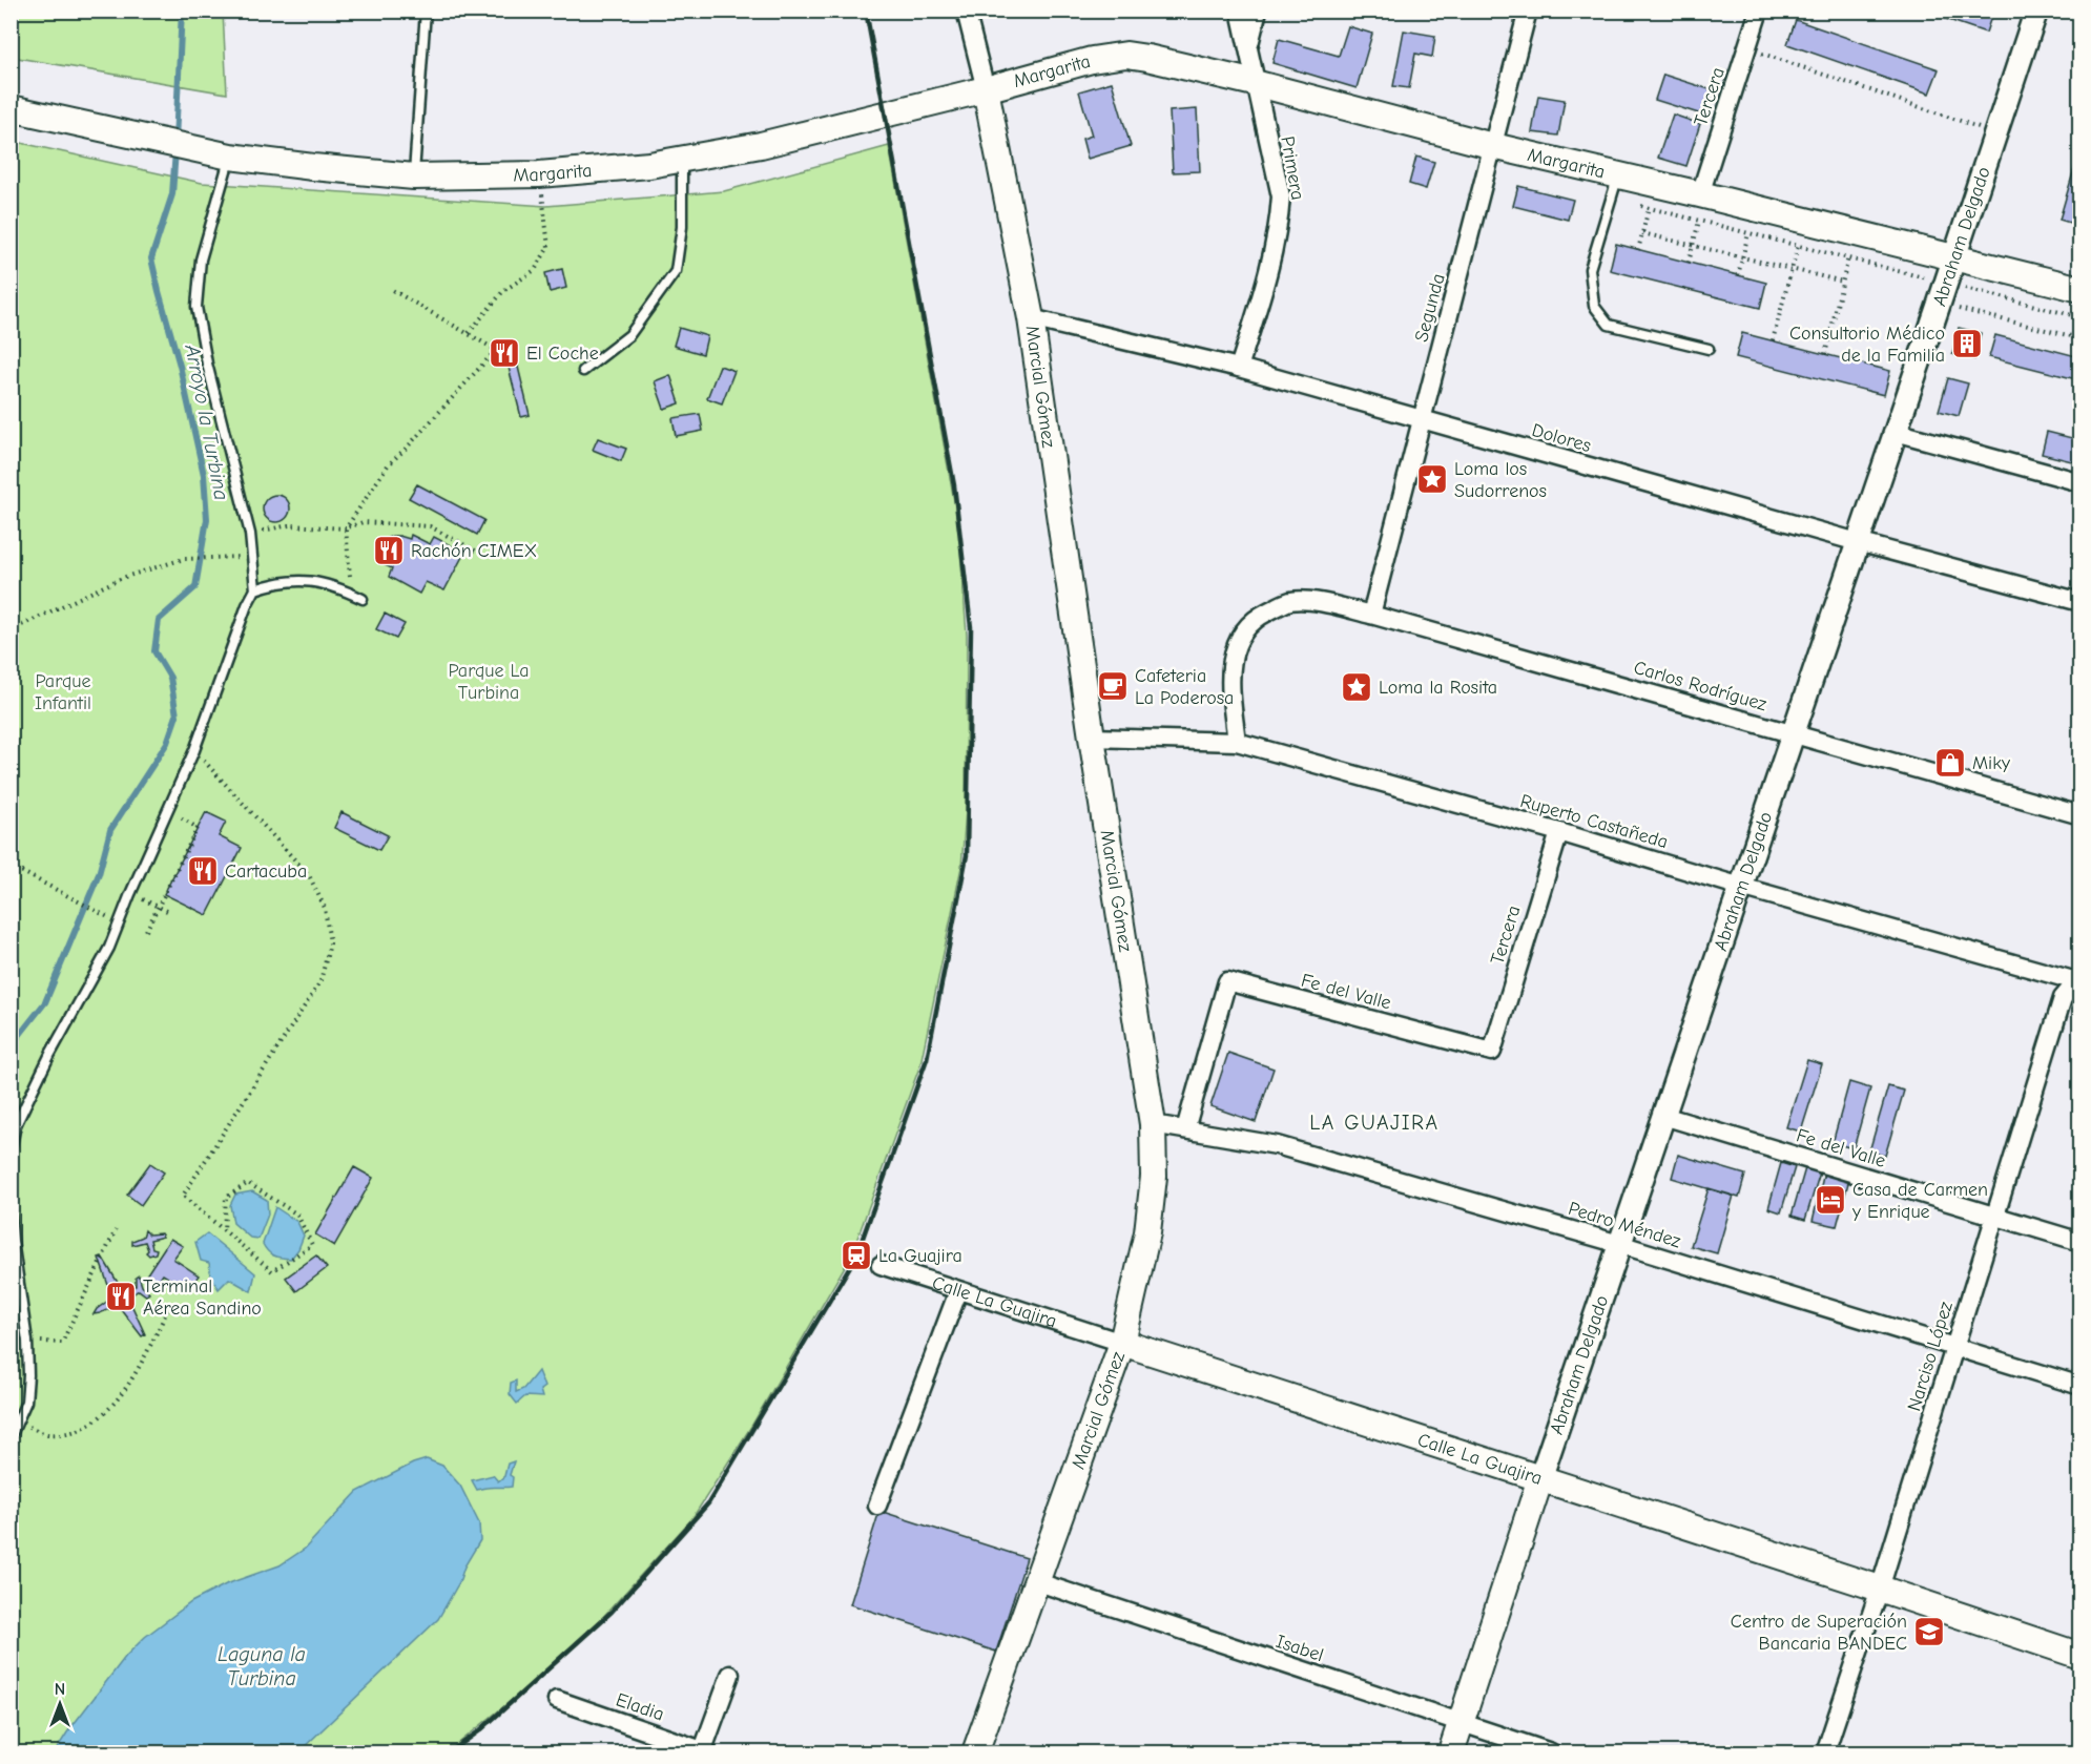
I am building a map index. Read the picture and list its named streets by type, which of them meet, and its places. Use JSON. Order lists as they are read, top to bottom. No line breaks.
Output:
{"streets":{"main road":["Margarita","Abraham Delgado","Marcial Gómez","Calle La Guajira"],"street":["Tercera","Primera","Segunda","Dolores","Carlos Rodríguez","Ruperto Castañeda","Fe del Valle","Pedro Méndez","Narciso López","Isabel","Eladia"]},"crossings":[["Margarita","Tercera"],["Margarita","Primera"],["Margarita","Abraham Delgado"],["Margarita","Segunda"],["Margarita","Marcial Gómez"],["Tercera","Ruperto Castañeda"],["Tercera","Fe del Valle"],["Primera","Dolores"],["Abraham Delgado","Dolores"],["Abraham Delgado","Carlos Rodríguez"],["Abraham Delgado","Ruperto Castañeda"],["Abraham Delgado","Fe del Valle"],["Abraham Delgado","Pedro Méndez"],["Abraham Delgado","Calle La Guajira"],["Abraham Delgado","Isabel"],["Segunda","Dolores"],["Segunda","Carlos Rodríguez"],["Marcial Gómez","Dolores"],["Marcial Gómez","Ruperto Castañeda"],["Marcial Gómez","Pedro Méndez"],["Marcial Gómez","Calle La Guajira"],["Marcial Gómez","Isabel"],["Carlos Rodríguez","Ruperto Castañeda"],["Ruperto Castañeda","Narciso López"],["Fe del Valle","Pedro Méndez"],["Fe del Valle","Narciso López"],["Pedro Méndez","Narciso López"],["Calle La Guajira","Narciso López"]],"districts":["LA GUAJIRA"],"water":["Arroyo la Turbina","Laguna la Turbina"],"parks":["Parque La Turbina","Parque Infantil"],"places":{"building":["Consultorio Médico de la Familia"],"restaurant":["El Coche","Rachón CIMEX","Cartacuba","Terminal Aérea Sandino"],"place":["Loma los Sudorrenos","Loma la Rosita"],"cafe":["Cafeteria La Poderosa"],"shop":["Miky"],"hotel":["Casa de Carmen y Enrique"],"station":["La Guajira"],"school or university":["Centro de Superación Bancaria BANDEC"]},"north":"top"}
